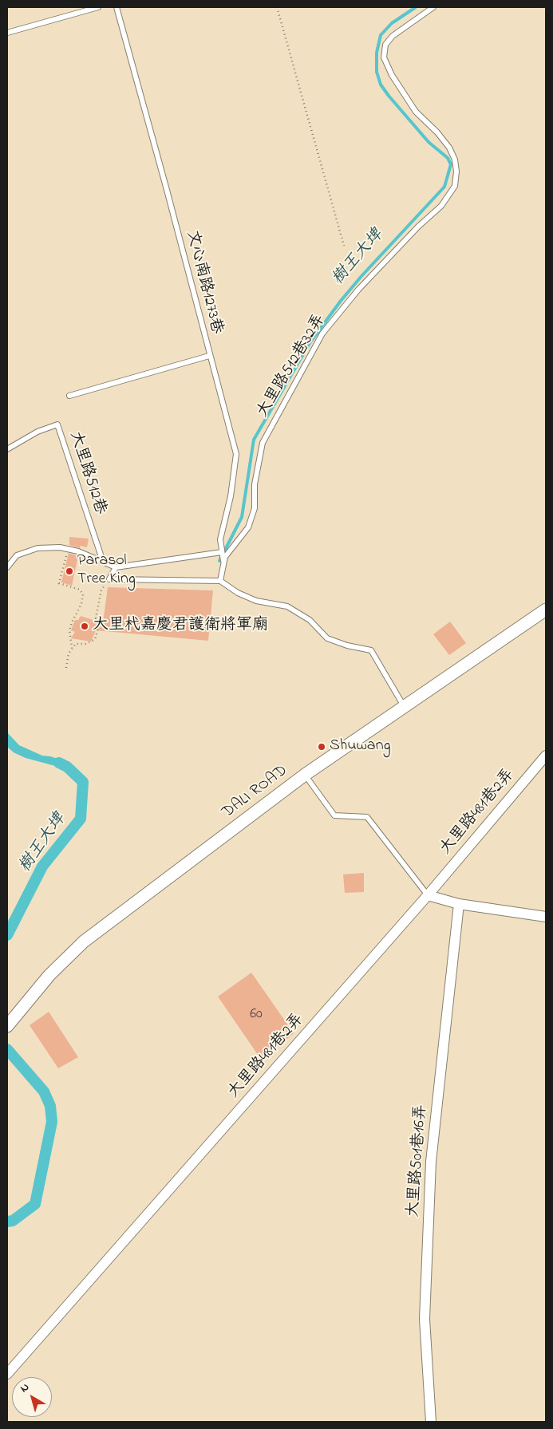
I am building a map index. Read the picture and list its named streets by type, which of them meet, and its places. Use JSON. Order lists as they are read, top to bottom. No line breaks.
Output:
{"streets":{"street":["DALI ROAD","大里路481巷2弄","大里路501巷16弄"],"lane":["文心南路1273巷","大里路512巷32弄","大里路512巷"]},"crossings":[["文心南路1273巷","大里路512巷32弄"]],"water":["樹王大埤"],"places":["Parasol Tree King","大里杙嘉慶君護衛將軍廟","Shuwang"],"house_numbers":["60"],"north":"top left"}
